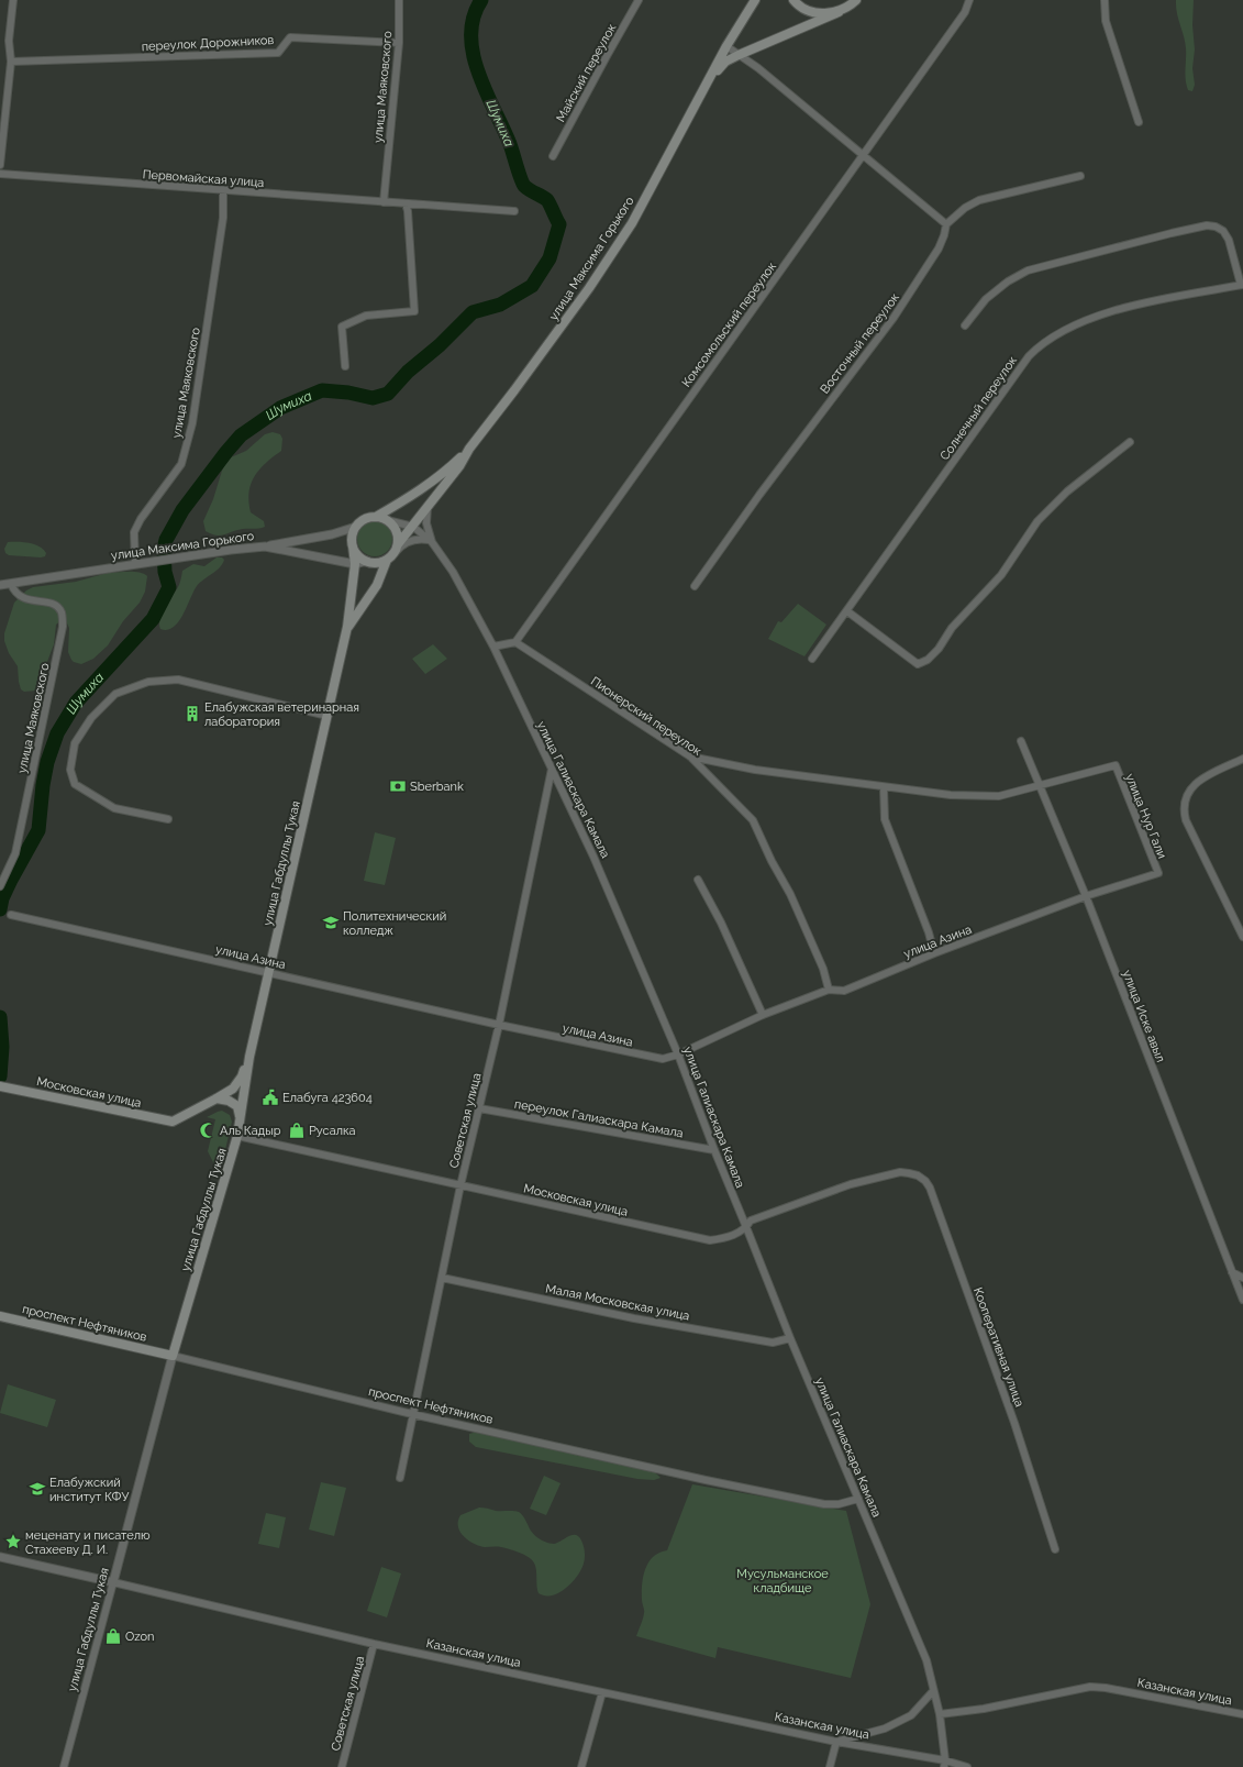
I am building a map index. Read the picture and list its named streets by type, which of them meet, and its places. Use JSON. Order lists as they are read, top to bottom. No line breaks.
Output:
{"streets":{"main road":["улица Максима Горького","улица Габдуллы Тукая","Московская улица","проспект Нефтяников"],"street":["переулок Дорожников","Майский переулок","улица Маяковского","Первомайская улица","Комсомольский переулок","Восточный переулок","Солнечный переулок","Пионерский переулок","улица Галиаскара Камала","улица Нур Гали","улица Азина","улица Иске авыл","переулок Галиаскара Камала","Советская улица","Малая Московская улица","Кооперативная улица","Казанская улица"]},"crossings":[["переулок Дорожников","улица Маяковского"],["улица Маяковского","Первомайская улица"],["улица Маяковского","улица Максима Горького"],["улица Максима Горького","улица Галиаскара Камала"],["улица Максима Горького","улица Габдуллы Тукая"],["Комсомольский переулок","Пионерский переулок"],["Пионерский переулок","улица Азина"],["улица Галиаскара Камала","улица Габдуллы Тукая"],["улица Галиаскара Камала","улица Азина"],["улица Галиаскара Камала","Московская улица"],["улица Галиаскара Камала","переулок Галиаскара Камала"],["улица Галиаскара Камала","Советская улица"],["улица Галиаскара Камала","Малая Московская улица"],["улица Галиаскара Камала","проспект Нефтяников"],["улица Галиаскара Камала","Казанская улица"],["улица Нур Гали","улица Азина"],["улица Нур Гали","улица Иске авыл"],["улица Габдуллы Тукая","улица Азина"],["улица Габдуллы Тукая","Московская улица"],["улица Габдуллы Тукая","проспект Нефтяников"],["улица Габдуллы Тукая","Казанская улица"],["улица Азина","улица Иске авыл"],["улица Азина","Советская улица"],["Московская улица","Советская улица"],["Московская улица","Кооперативная улица"],["переулок Галиаскара Камала","Советская улица"],["Советская улица","Малая Московская улица"],["Советская улица","проспект Нефтяников"],["Советская улица","Казанская улица"]],"water":["Шумиха"],"parks":["Мусульманское кладбище"],"places":{"building":["Елабужская ветеринарная лаборатория"],"bank":["Sberbank"],"school or university":["Политехнический колледж","Елабужский институт КФУ"],"public building":["Елабуга 423604"],"mosque":["Аль Кадыр"],"shop":["Русалка","Ozon"],"place":["меценату и писателю Стахееву Д. И."]}}
